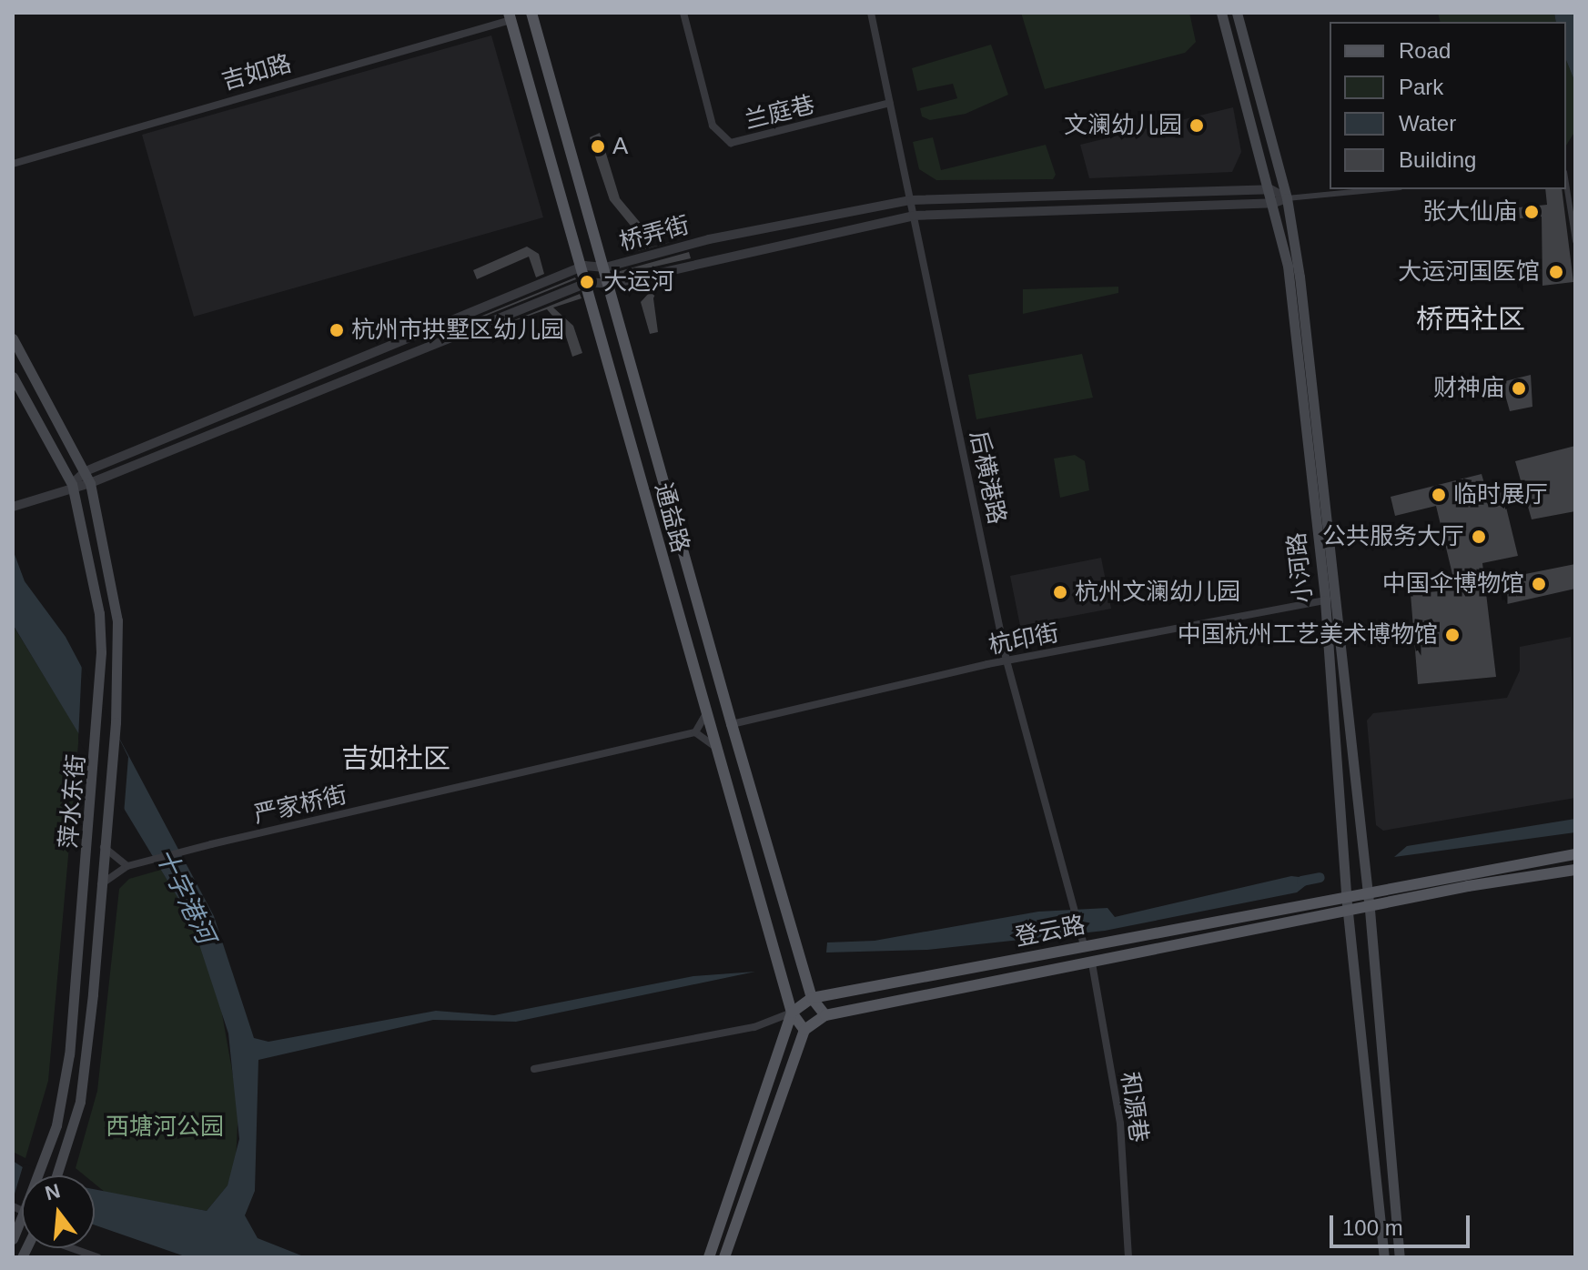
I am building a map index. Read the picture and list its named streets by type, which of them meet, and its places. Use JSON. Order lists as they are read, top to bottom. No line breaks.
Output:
{"streets":{"main road":["通益路","小河路","萍水东街","登云路"],"street":["吉如路","兰庭巷","桥弄街","后横港路","杭印街","严家桥街","和源巷"]},"crossings":[["吉如路","通益路"],["兰庭巷","后横港路"],["桥弄街","后横港路"],["桥弄街","通益路"],["桥弄街","小河路"],["桥弄街","萍水东街"],["后横港路","杭印街"],["后横港路","登云路"],["通益路","杭印街"],["通益路","登云路"],["小河路","杭印街"],["小河路","登云路"],["萍水东街","严家桥街"],["登云路","和源巷"]],"districts":["桥西社区","吉如社区"],"water":["十字港河"],"parks":["西塘河公园"],"places":["文澜幼儿园","A","张大仙庙","大运河国医馆","大运河","杭州市拱墅区幼儿园","财神庙","临时展厅","公共服务大厅","中国伞博物馆","杭州文澜幼儿园","中国杭州工艺美术博物馆"],"legend":["Road","Park","Water","Building"],"scale_bar":"100 m","north":"top"}
